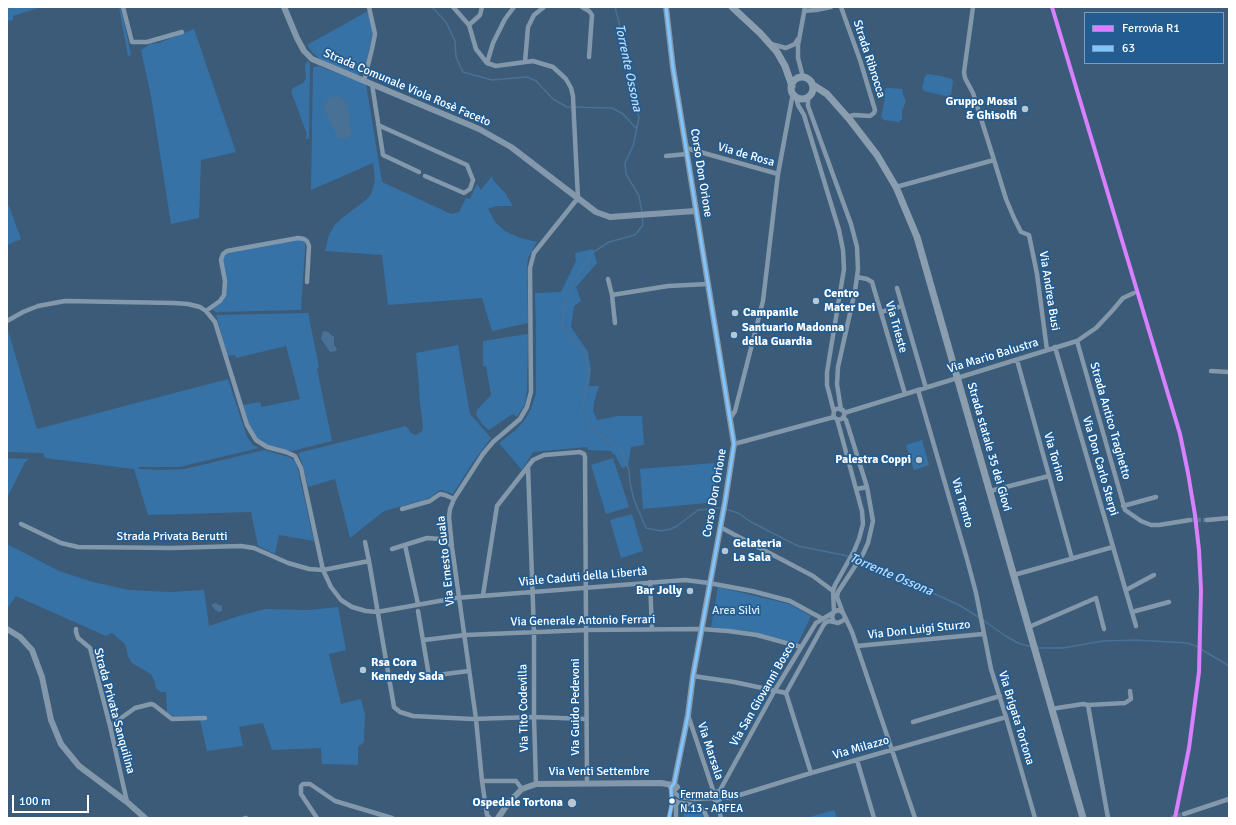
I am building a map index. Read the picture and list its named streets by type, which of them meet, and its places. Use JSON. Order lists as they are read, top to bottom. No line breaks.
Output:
{"streets":{"main road":["Strada statale 35 dei Giovi"],"street":["Strada Ribrocca","Strada Comunale Viola Rosè Faceto","Via de Rosa","Corso Don Orione","Via Andrea Busi","Via Trieste","Via Mario Balustra","Strada Antico Traghetto","Via Torino","Via Don Carlo Sterpi","Via Trento","Strada Privata Berutti","Via Ernesto Guala","Viale Caduti della Libertà","Via Generale Antonio Ferrari","Via Don Luigi Sturzo","Via San Giovanni Bosco","Via Guido Pedevoni","Via Tito Codevilla","Strada Privata Sanquilina","Via Brigata Tortona","Via Milazzo","Via Marsala","Via Venti Settembre"]},"crossings":[["Strada Ribrocca","Strada statale 35 dei Giovi"],["Strada Comunale Viola Rosè Faceto","Corso Don Orione"],["Strada Comunale Viola Rosè Faceto","Via Ernesto Guala"],["Via de Rosa","Corso Don Orione"],["Corso Don Orione","Viale Caduti della Libertà"],["Corso Don Orione","Via Generale Antonio Ferrari"],["Corso Don Orione","Via Marsala"],["Corso Don Orione","Via Venti Settembre"],["Via Andrea Busi","Via Mario Balustra"],["Via Trieste","Via Mario Balustra"],["Via Mario Balustra","Strada Antico Traghetto"],["Via Mario Balustra","Strada statale 35 dei Giovi"],["Via Mario Balustra","Via Torino"],["Via Mario Balustra","Via Don Carlo Sterpi"],["Via Mario Balustra","Via Trento"],["Via Trento","Via Brigata Tortona"],["Via Ernesto Guala","Viale Caduti della Libertà"],["Via Ernesto Guala","Via Generale Antonio Ferrari"],["Viale Caduti della Libertà","Via San Giovanni Bosco"],["Viale Caduti della Libertà","Via Guido Pedevoni"],["Viale Caduti della Libertà","Via Tito Codevilla"],["Via Generale Antonio Ferrari","Via San Giovanni Bosco"],["Via Generale Antonio Ferrari","Via Guido Pedevoni"],["Via Generale Antonio Ferrari","Via Tito Codevilla"],["Via Don Luigi Sturzo","Via Brigata Tortona"],["Via San Giovanni Bosco","Via Milazzo"],["Via San Giovanni Bosco","Via Marsala"],["Via Guido Pedevoni","Via Tito Codevilla"],["Via Guido Pedevoni","Via Venti Settembre"],["Via Tito Codevilla","Via Venti Settembre"],["Via Brigata Tortona","Via Milazzo"],["Via Milazzo","Via Marsala"]],"water":["Torrente Ossona"],"parks":["Area Silvi"],"places":["Gruppo Mossi & Ghisolfi","Centro Mater Dei","Campanile","Santuario Madonna della Guardia","Palestra Coppi","Gelateria La Sala","Bar Jolly","Rsa Cora Kennedy Sada","Fermata Bus N.13 - ARFEA","Ospedale Tortona"],"lines":["rail line R1","transit line 63"],"legend":["Ferrovia R1","63"],"scale_bar":"100 m"}
